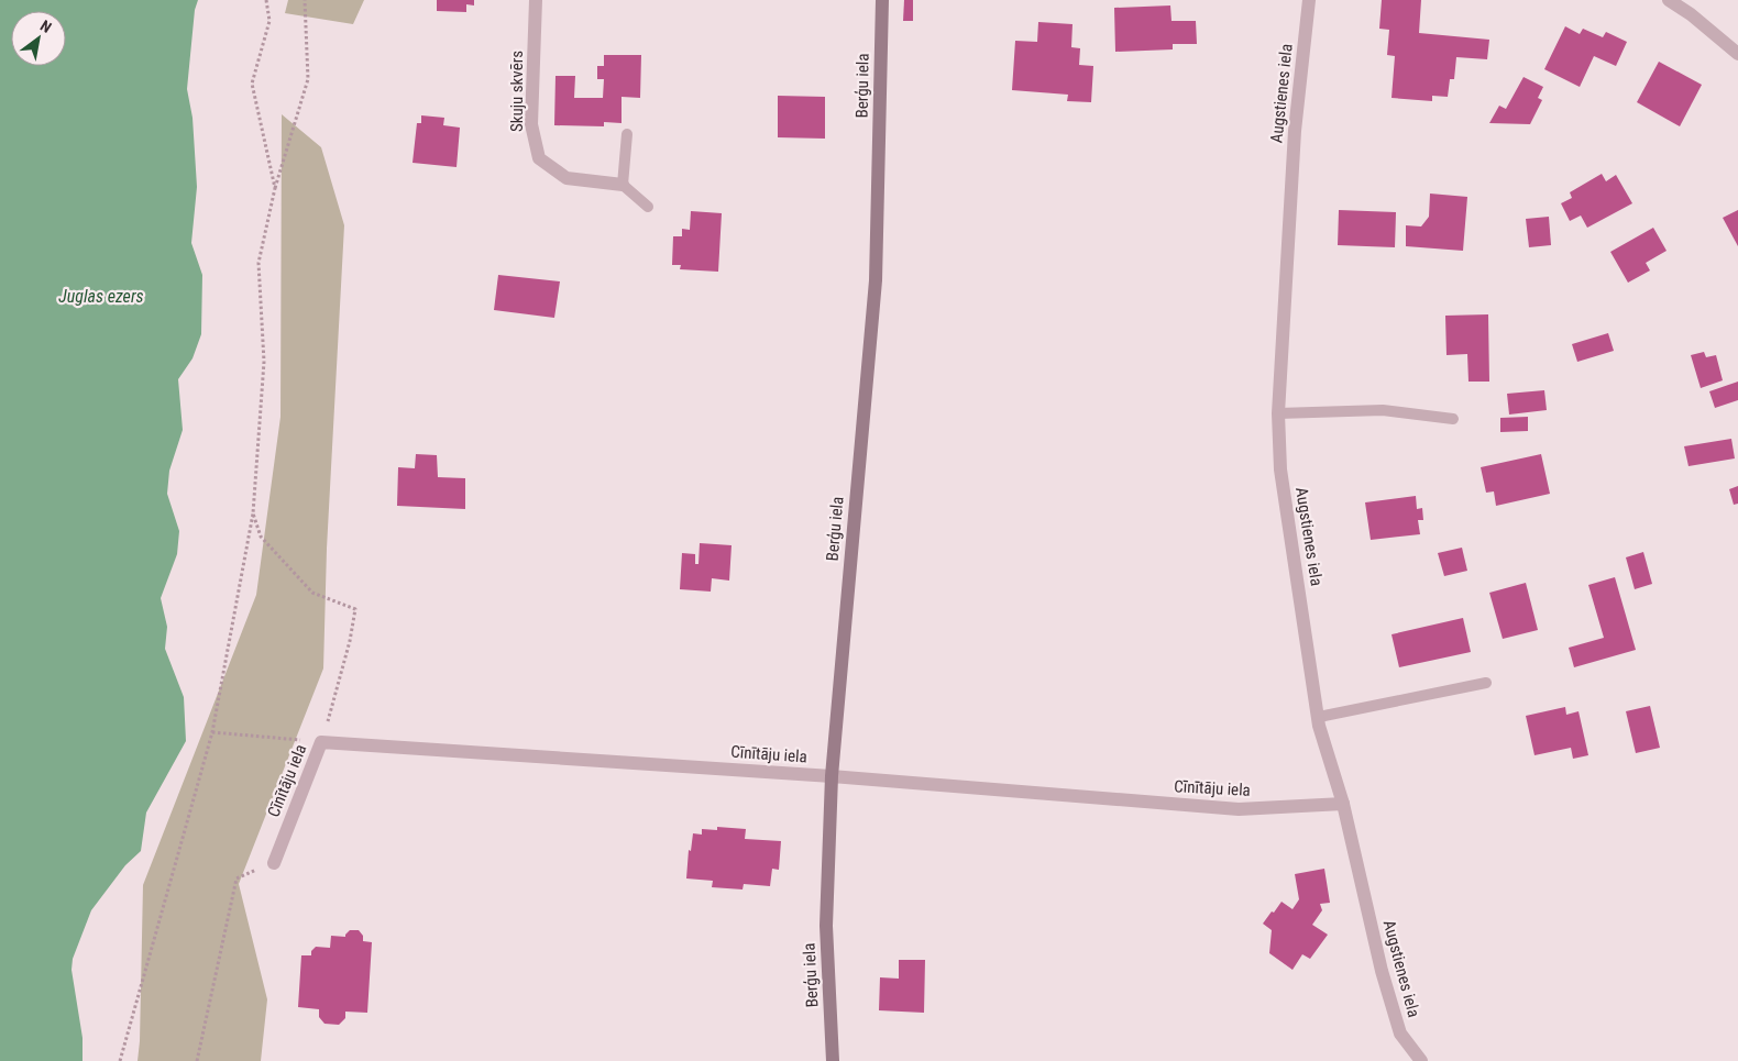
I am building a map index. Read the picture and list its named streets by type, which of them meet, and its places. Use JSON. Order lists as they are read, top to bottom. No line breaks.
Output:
{"streets":{"street":["Berģu iela","Skuju skvērs","Augstienes iela","Cīnītāju iela"]},"crossings":[["Berģu iela","Cīnītāju iela"],["Augstienes iela","Cīnītāju iela"]],"water":["Juglas ezers"],"north":"top right"}
